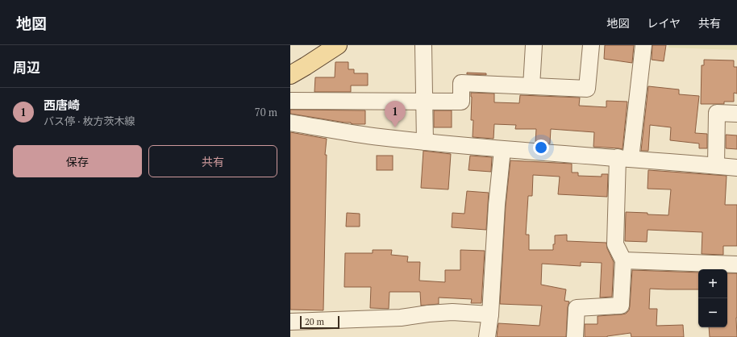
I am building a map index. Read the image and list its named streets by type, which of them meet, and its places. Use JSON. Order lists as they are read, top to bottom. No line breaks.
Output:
{"scale_bar":"20 m","page":{"header":"地図","nav":["地図","レイヤ","共有"],"heading":"周辺","list":[{"mark":"1","name":"西唐崎","note":"バス停 · 枚方茨木線","value":"70 m"}],"pins":"1","buttons":["保存","共有"],"map_buttons":["+","−"],"scale":"20 m"}}
